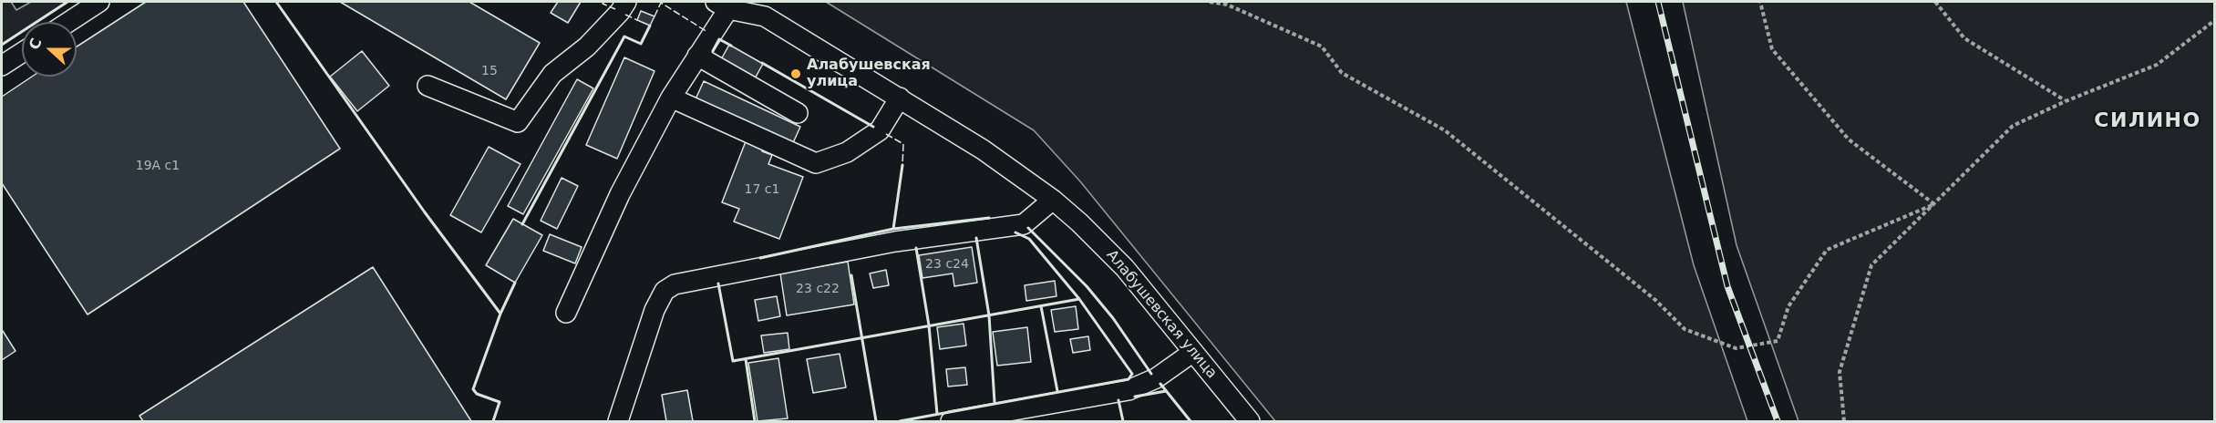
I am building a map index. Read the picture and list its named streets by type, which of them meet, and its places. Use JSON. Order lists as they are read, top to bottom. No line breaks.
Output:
{"streets":{"street":["Алабушевская улица"]},"districts":["СИЛИНО"],"places":["Алабушевская улица"],"house_numbers":["15","19А с1","17 с1","23 с24","23 с22"],"north":"left"}
